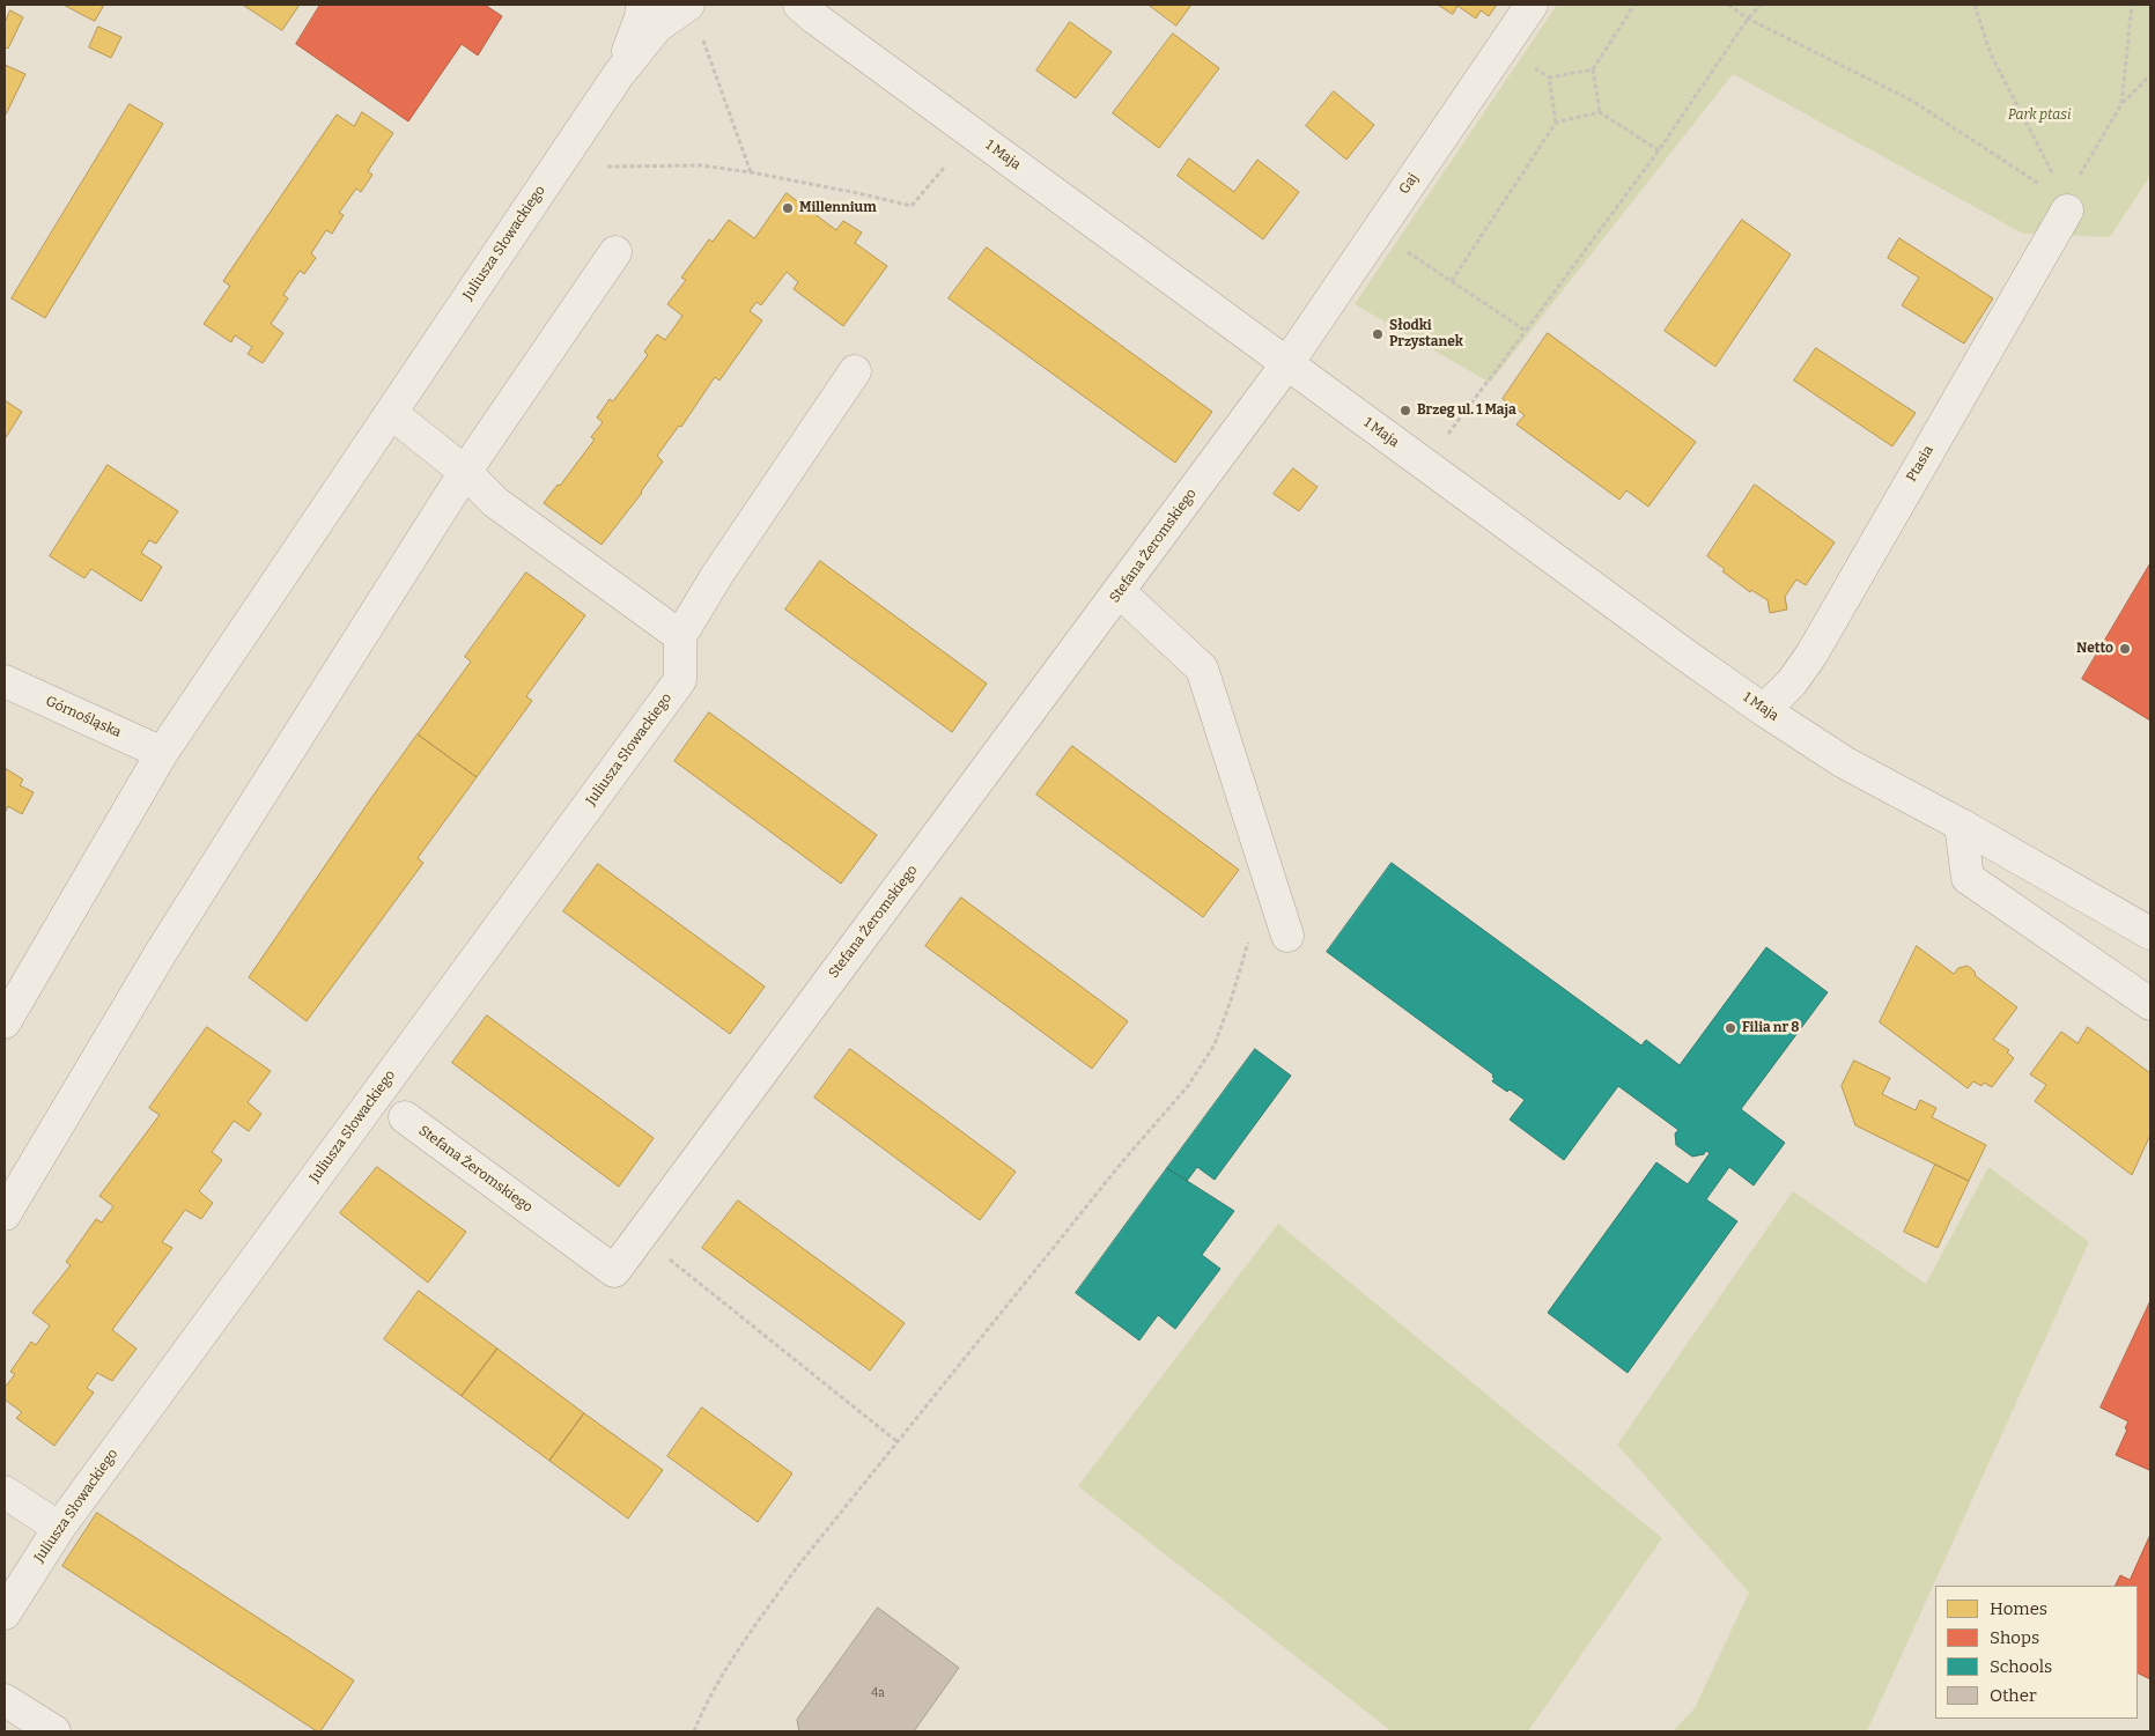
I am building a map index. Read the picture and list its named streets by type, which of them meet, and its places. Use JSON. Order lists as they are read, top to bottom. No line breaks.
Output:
{"streets":{"street":["1 Maja","Gaj","Juliusza Słowackiego","Ptasia","Stefana Żeromskiego","Górnośląska"]},"crossings":[["1 Maja","Gaj"],["1 Maja","Ptasia"],["1 Maja","Stefana Żeromskiego"],["Gaj","Stefana Żeromskiego"],["Juliusza Słowackiego","Górnośląska"]],"parks":["Park ptasi"],"places":["Millennium","Słodki Przystanek","Brzeg ul. 1 Maja","Netto","Filia nr 8"],"house_numbers":["4a"],"legend":["Homes","Shops","Schools","Other"]}
